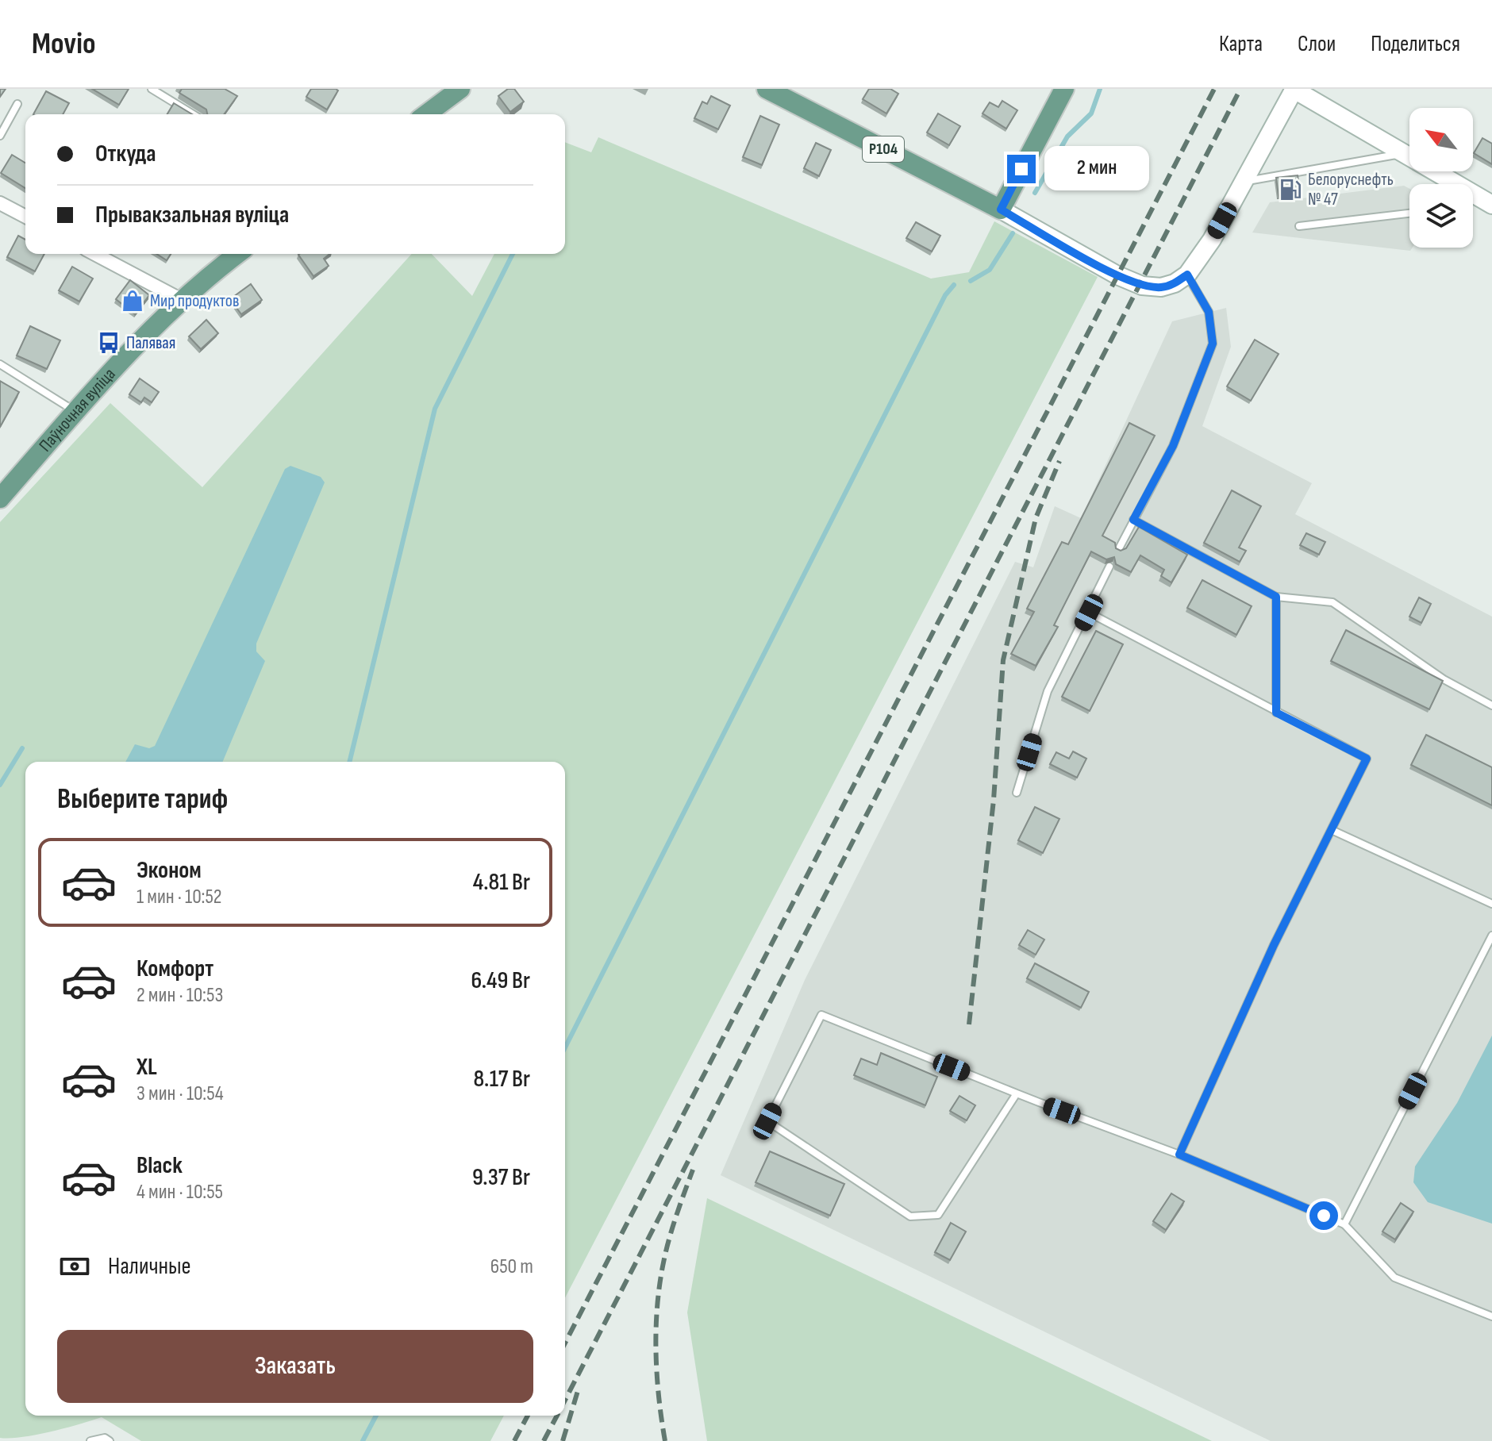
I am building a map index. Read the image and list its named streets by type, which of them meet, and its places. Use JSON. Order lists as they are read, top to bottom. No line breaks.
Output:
{"streets":{"main road":["Р104","Паўночная вуліца"]},"places":{"fuel station":["Белоруснефть № 47"],"shop":["Мир продуктов"],"bus stop":["Палявая"]},"north":"top left","page":{"header":"Movio","nav":["Карта","Слои","Поделиться"],"banner":["Откуда","Прывакзальная вуліца"],"bubble":"2 мин","heading":"Выберите тариф","list":[{"name":"Эконом","note":"1 мин · 10:52","value":"4.81 Br"},{"name":"Комфорт","note":"2 мин · 10:53","value":"6.49 Br"},{"name":"XL","note":"3 мин · 10:54","value":"8.17 Br"},{"name":"Black","note":"4 мин · 10:55","value":"9.37 Br"}],"pay":["Наличные","650 m"],"buttons":"Заказать"}}
